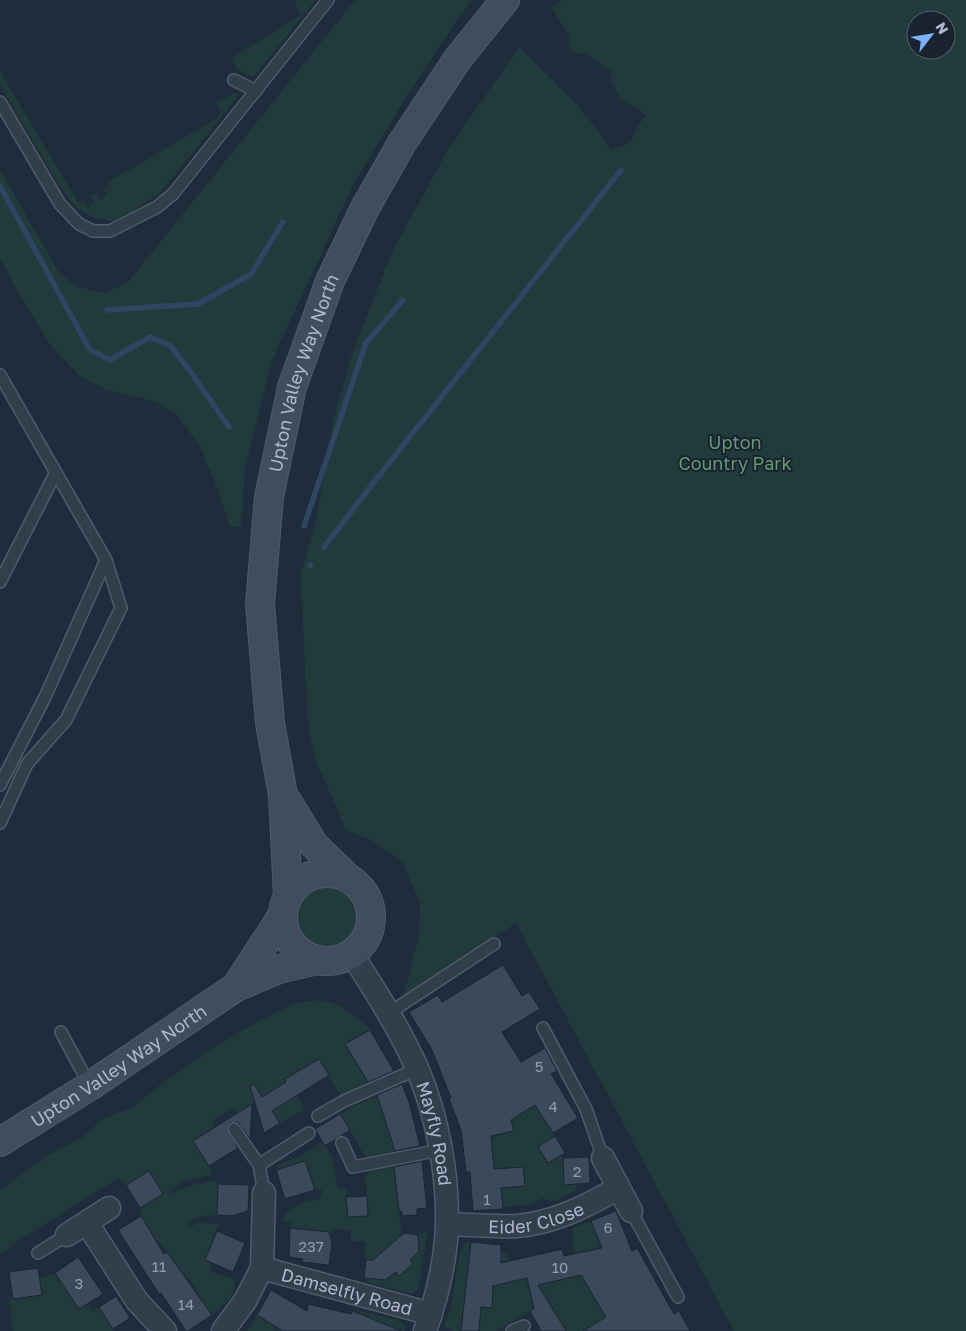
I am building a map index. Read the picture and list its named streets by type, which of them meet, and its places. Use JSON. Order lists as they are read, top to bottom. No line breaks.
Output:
{"streets":{"street":["Upton Valley Way North","Mayfly Road","Eider Close","Damselfly Road"]},"crossings":[["Upton Valley Way North","Mayfly Road"],["Mayfly Road","Eider Close"],["Mayfly Road","Damselfly Road"]],"parks":["Upton Country Park"],"house_numbers":["5","4","2","1","6","237","11","10","3","14"],"north":"top right"}
